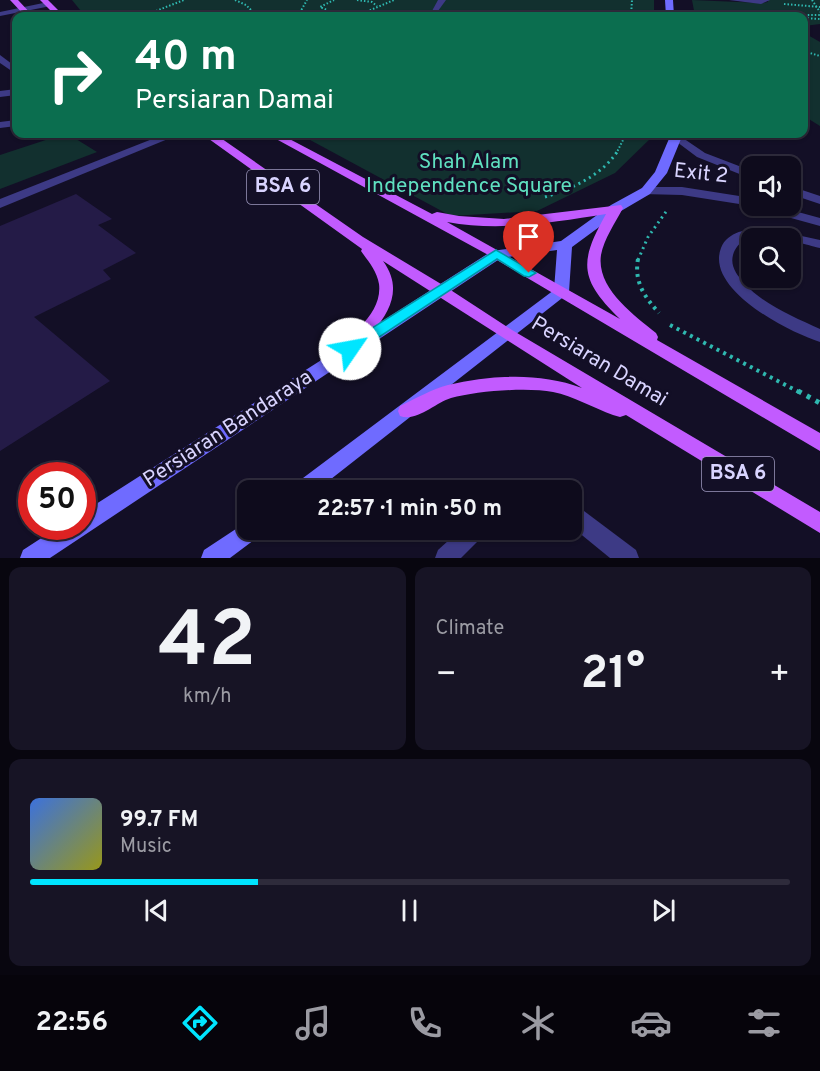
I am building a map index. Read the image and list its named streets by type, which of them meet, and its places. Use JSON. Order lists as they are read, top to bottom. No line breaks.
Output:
{"streets":{"main road":["BSA 6","Persiaran Damai","Persiaran Bandaraya"],"street":["Exit 2"]},"crossings":[["Exit 2","Persiaran Bandaraya"],["Persiaran Damai","Persiaran Bandaraya"]],"parks":["Shah Alam Independence Square"],"page":{"turn":["40 m","Persiaran Damai"],"limit":"50","trip":"22:57 · 1 min · 50 m","tile":[["42","km/h"],"Climate"],"heat":["−","21°","+"],"song":["99.7 FM","Music"],"tabs":"22:56"}}
